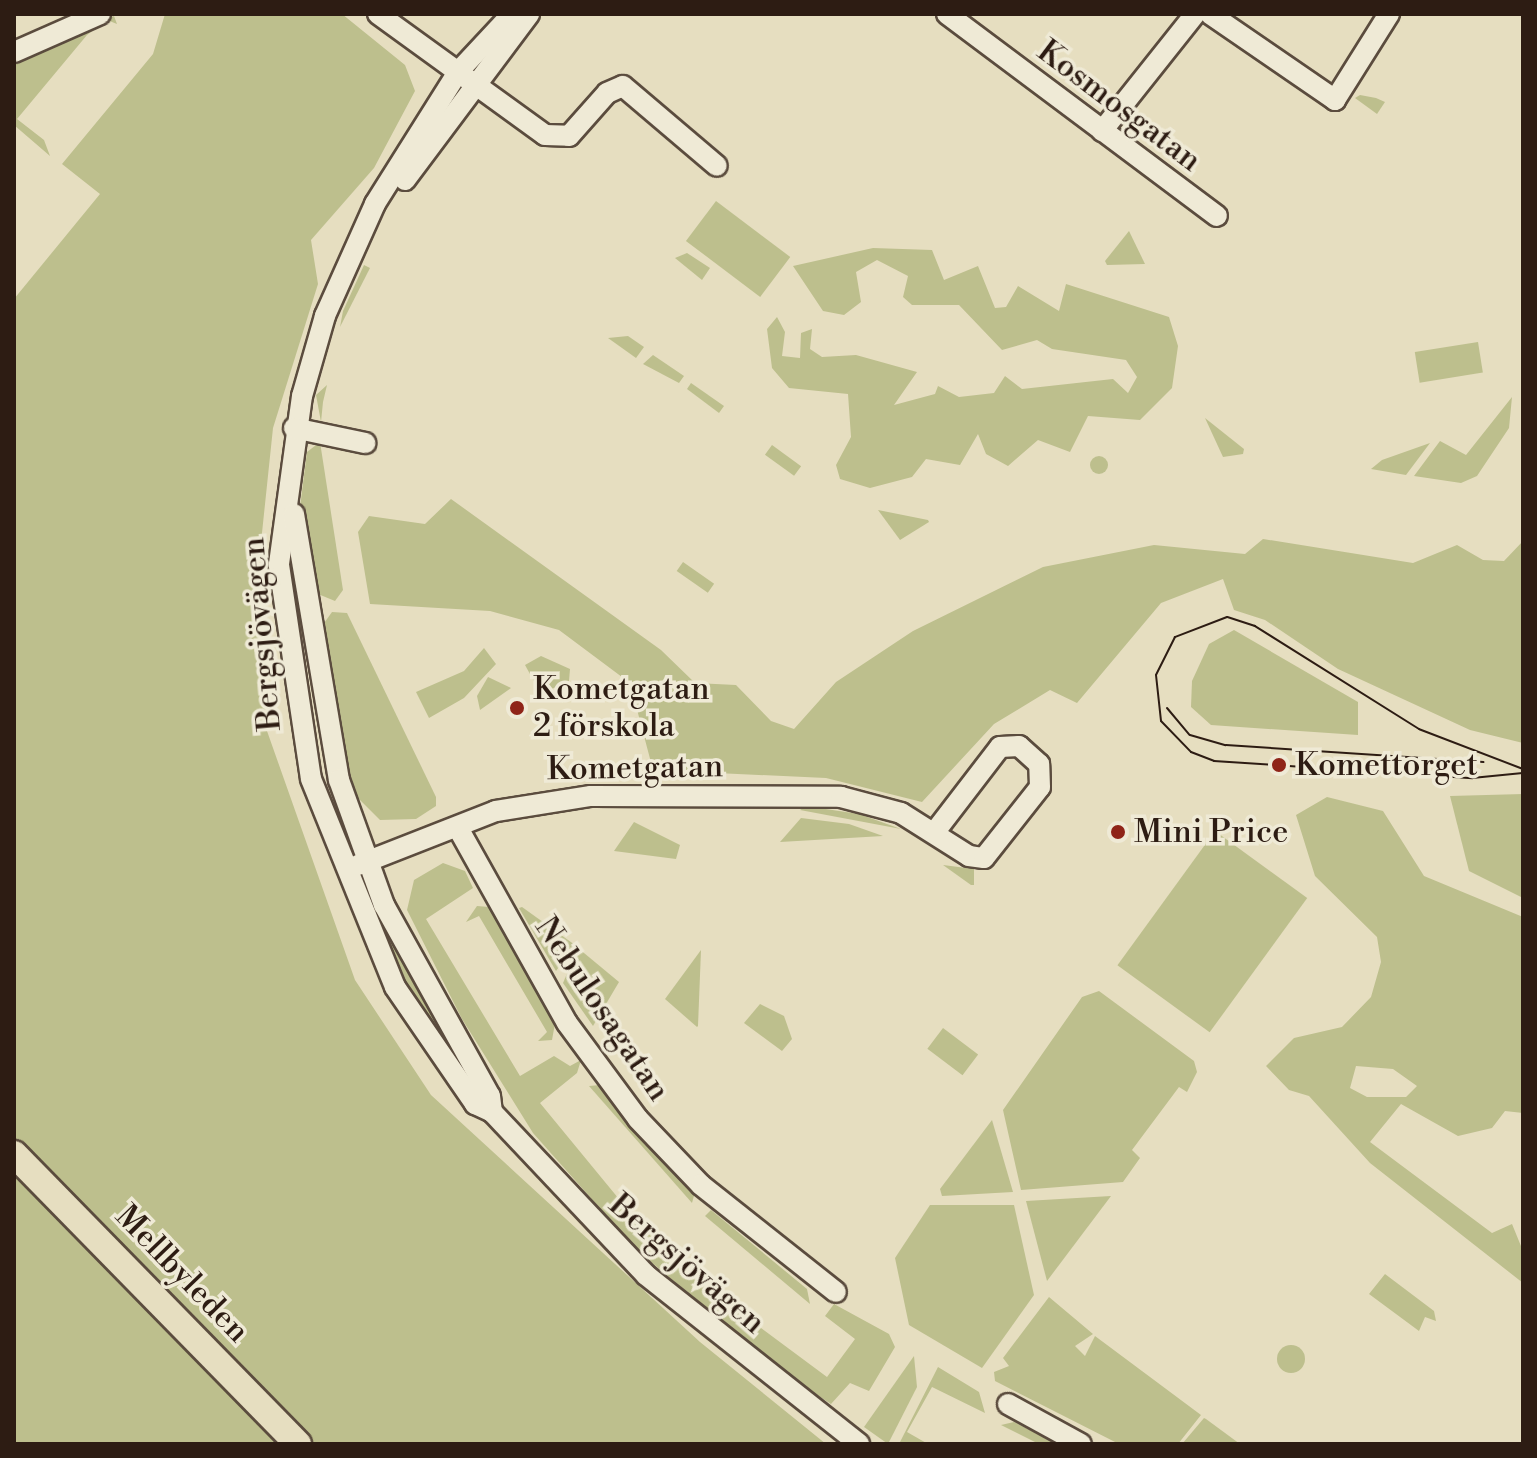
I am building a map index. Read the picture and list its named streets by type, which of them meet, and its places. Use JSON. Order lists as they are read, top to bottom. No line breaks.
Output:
{"streets":{"main road":["Mellbyleden"],"street":["Kosmosgatan","Bergsjövägen","Kometgatan","Nebulosagatan"]},"crossings":[["Bergsjövägen","Kometgatan"],["Kometgatan","Nebulosagatan"]],"places":["Kometgatan 2 förskola","Komettorget","Mini Price"]}
